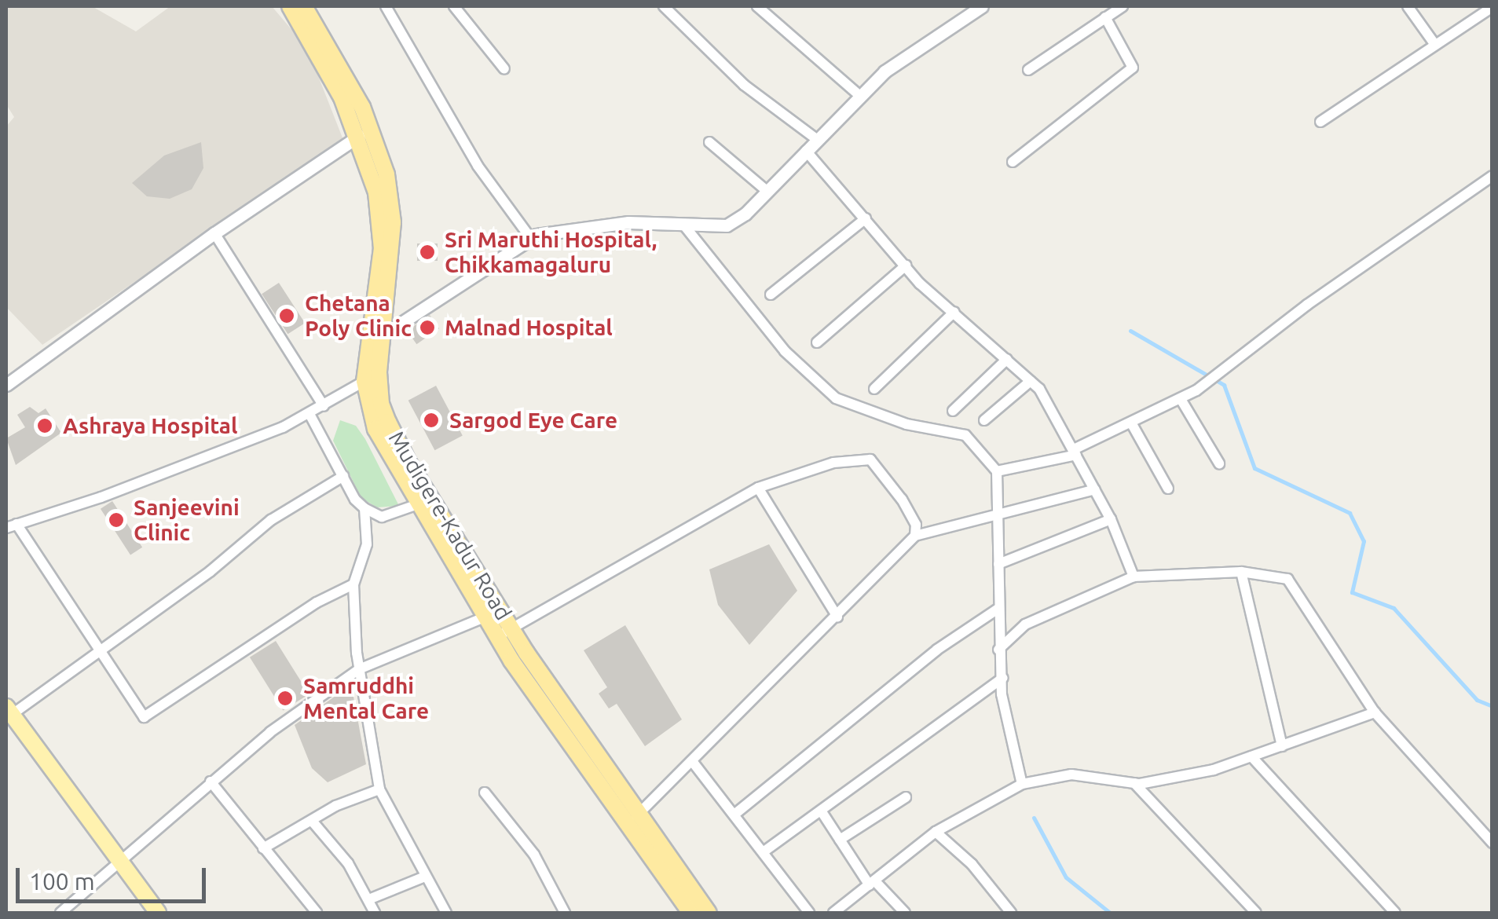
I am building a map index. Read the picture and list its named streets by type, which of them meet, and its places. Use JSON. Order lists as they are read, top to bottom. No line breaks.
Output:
{"streets":{"highway":["Mudigere-Kadur Road"]},"places":["Sri Maruthi Hospital, Chikkamagaluru","Chetana Poly Clinic","Malnad Hospital","Sargod Eye Care","Ashraya Hospital","Sanjeevini Clinic","Samruddhi Mental Care"],"scale_bar":"100 m"}
